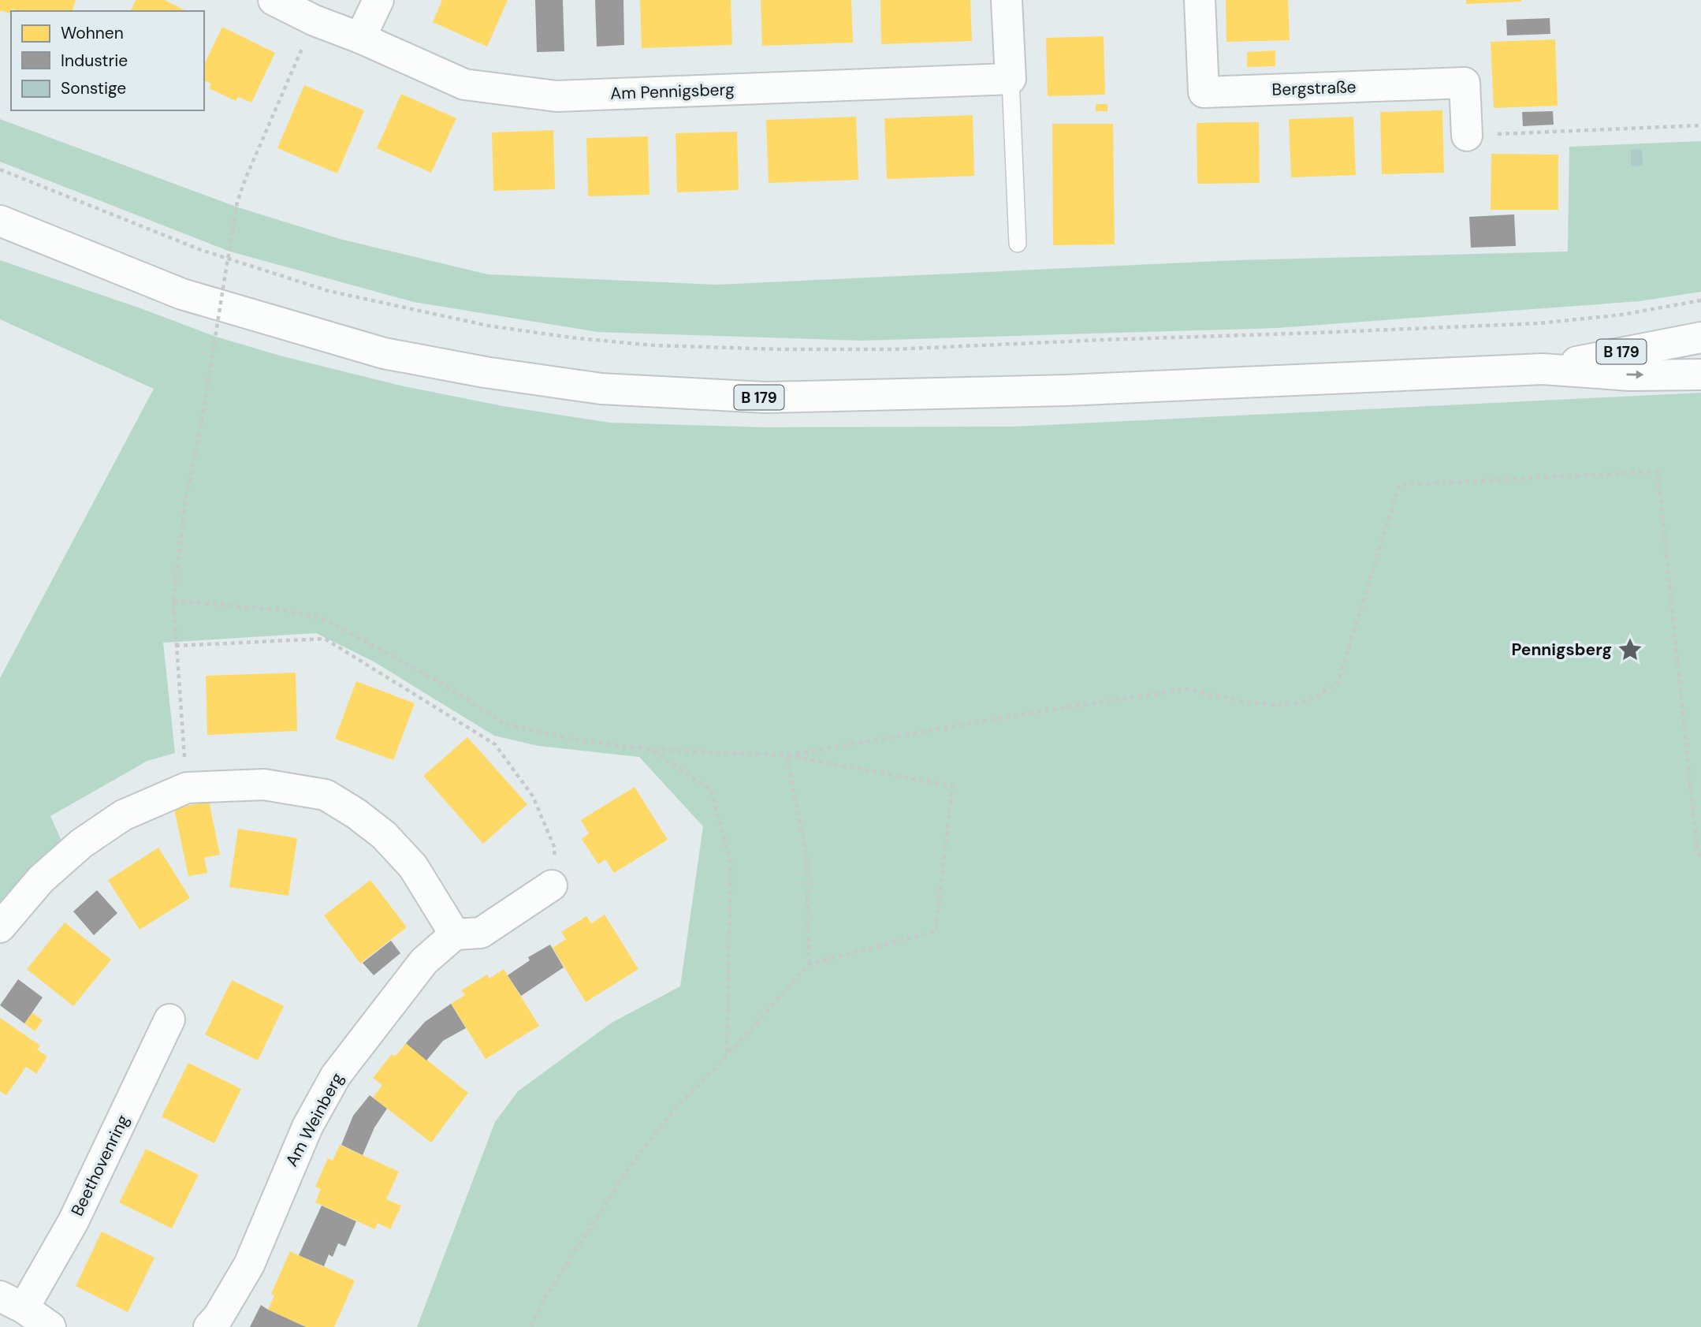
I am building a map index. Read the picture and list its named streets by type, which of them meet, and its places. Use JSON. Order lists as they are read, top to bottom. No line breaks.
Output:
{"streets":{"street":["Bergstraße","Am Pennigsberg","B 179","Am Weinberg","Beethovenring"]},"places":{"place":["Pennigsberg"]},"legend":["Wohnen","Industrie","Sonstige"]}
